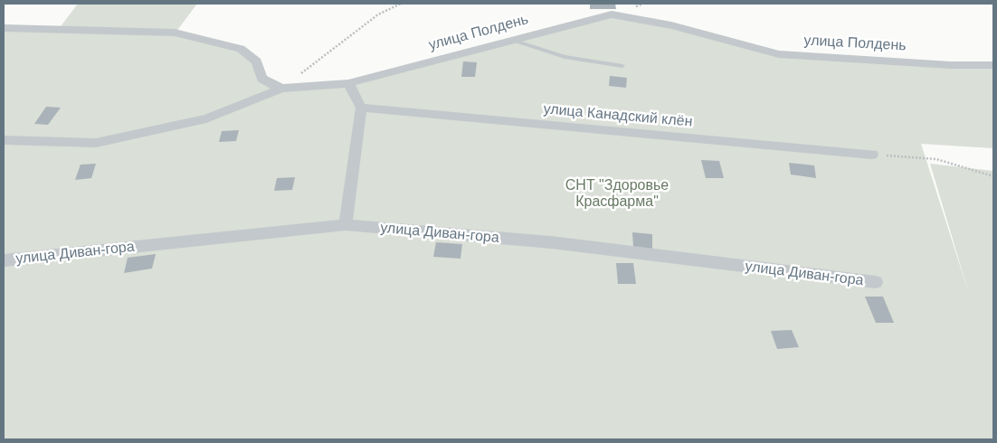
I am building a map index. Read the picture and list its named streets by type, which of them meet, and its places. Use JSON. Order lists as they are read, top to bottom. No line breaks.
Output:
{"streets":{"street":["улица Полдень","улица Канадский клён","улица Диван-гора"]},"parks":["СНТ \"Здоровье Красфарма\""]}
